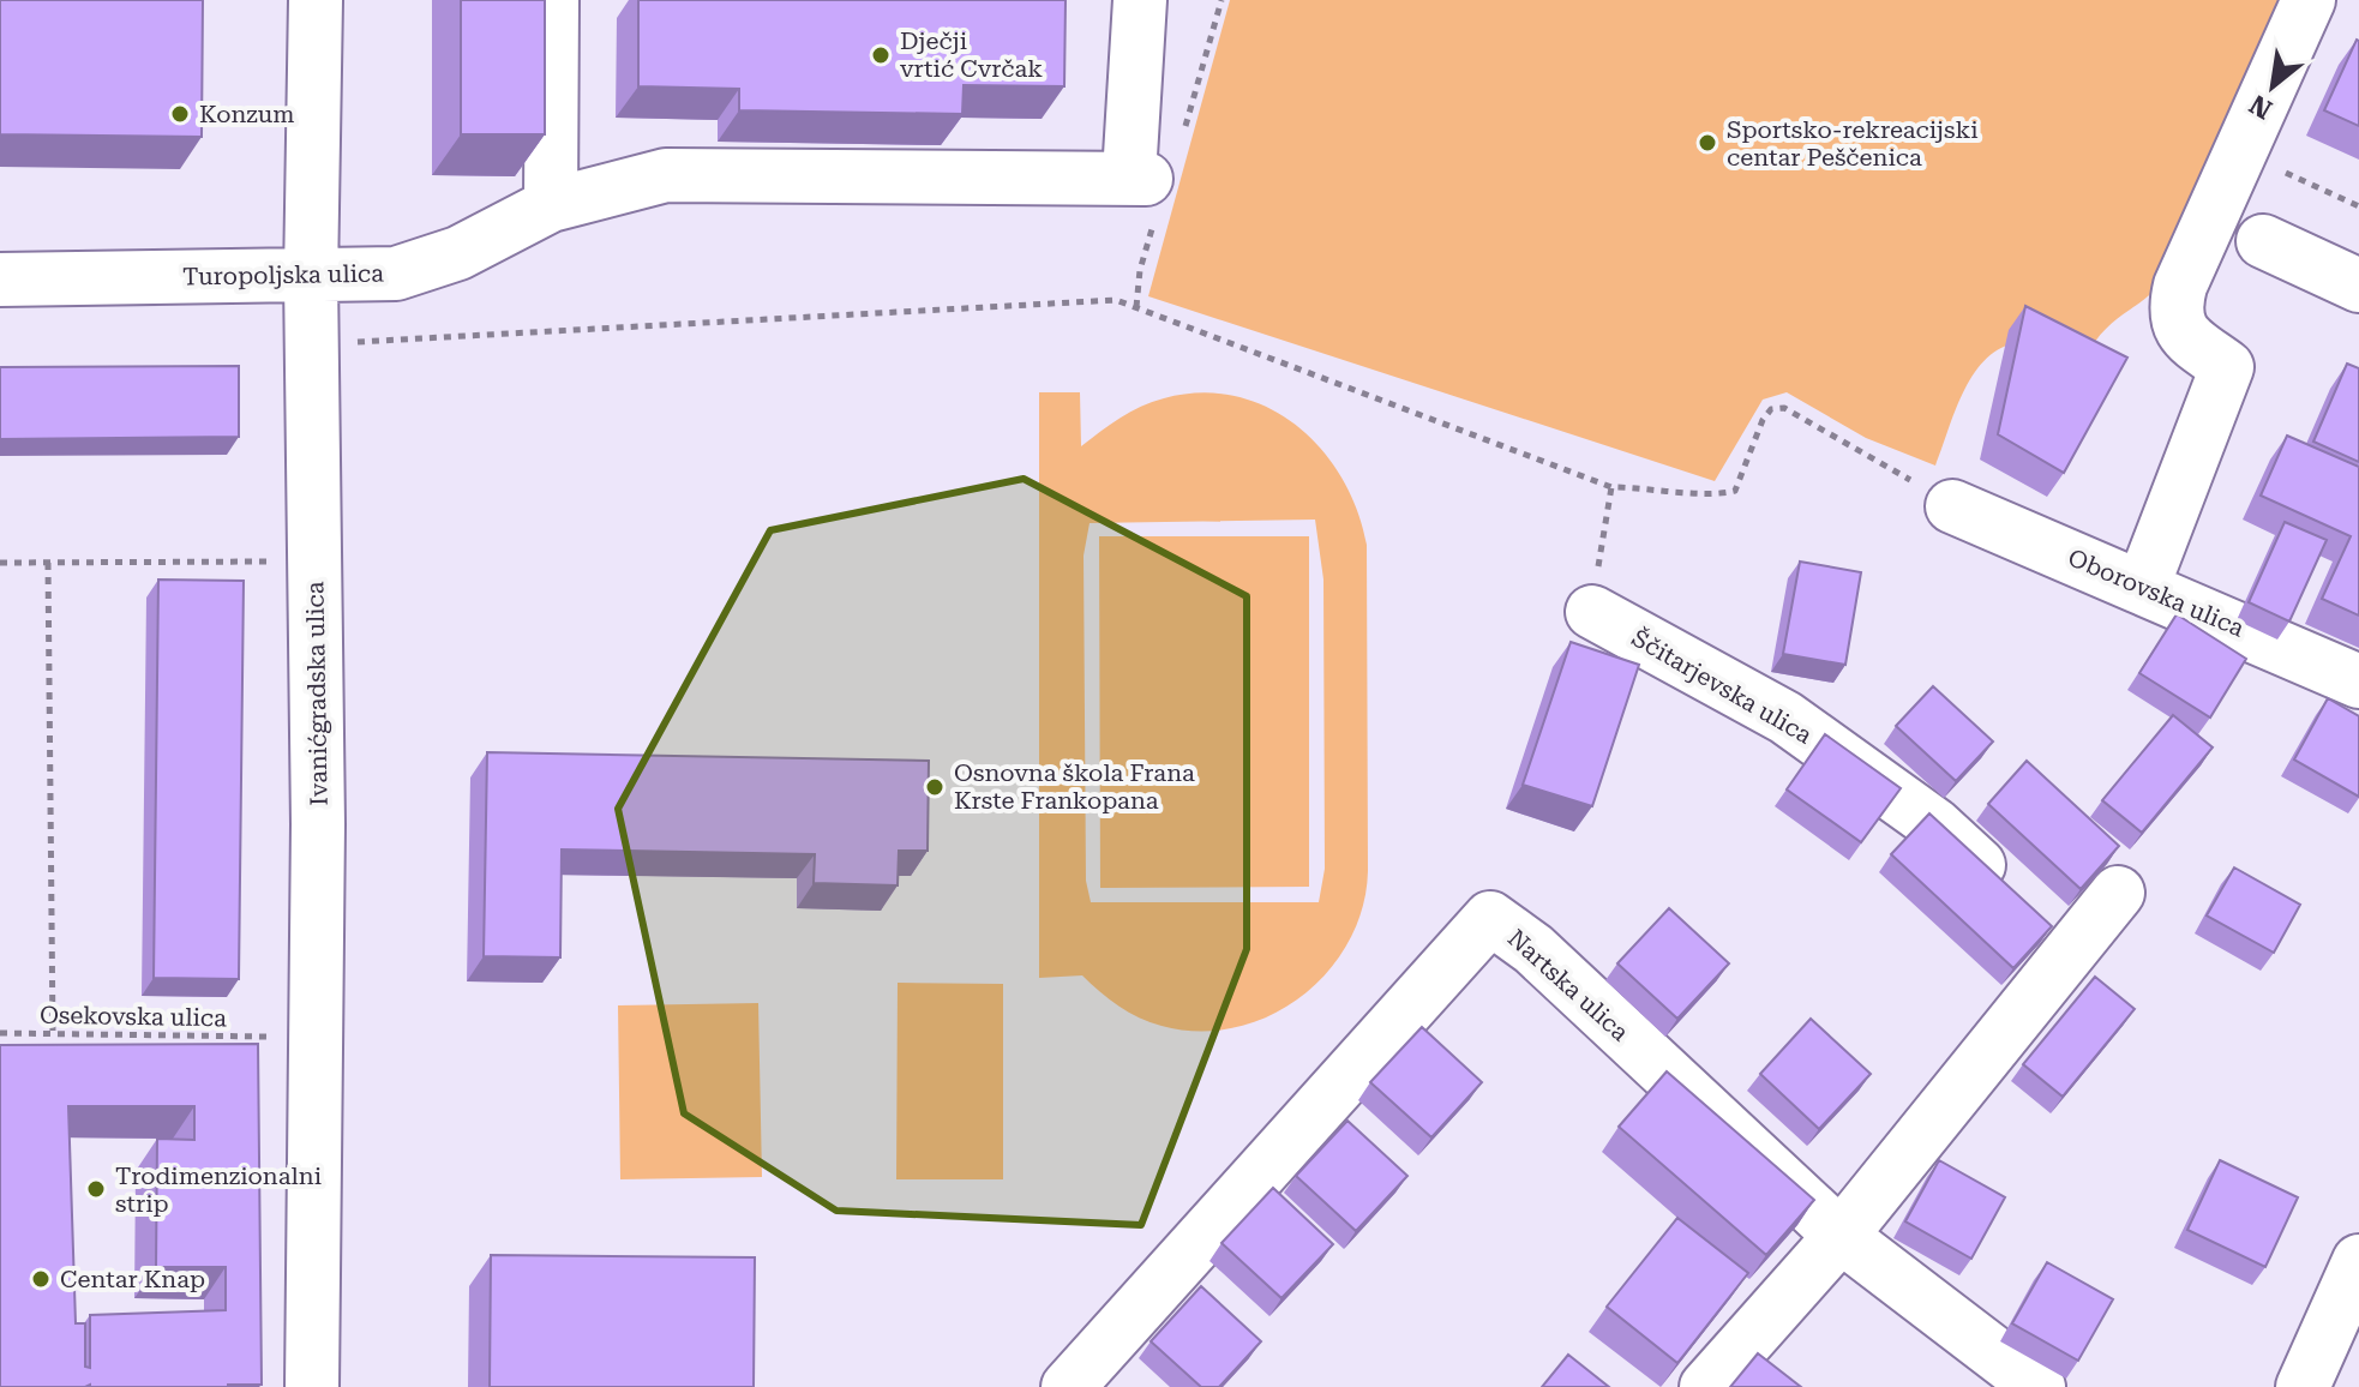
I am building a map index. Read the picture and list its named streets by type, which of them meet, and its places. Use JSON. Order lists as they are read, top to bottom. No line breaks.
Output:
{"streets":{"street":["Turopoljska ulica","Oborovska ulica","Ščitarjevska ulica","Ivanićgradska ulica","Nartska ulica"],"path":["Osekovska ulica"]},"crossings":[["Turopoljska ulica","Ivanićgradska ulica"]],"places":["Dječji vrtić Cvrčak","Konzum","Sportsko-rekreacijski centar Peščenica","Osnovna škola Frana Krste Frankopana","Trodimenzionalni strip","Centar Knap"],"north":"bottom left"}
